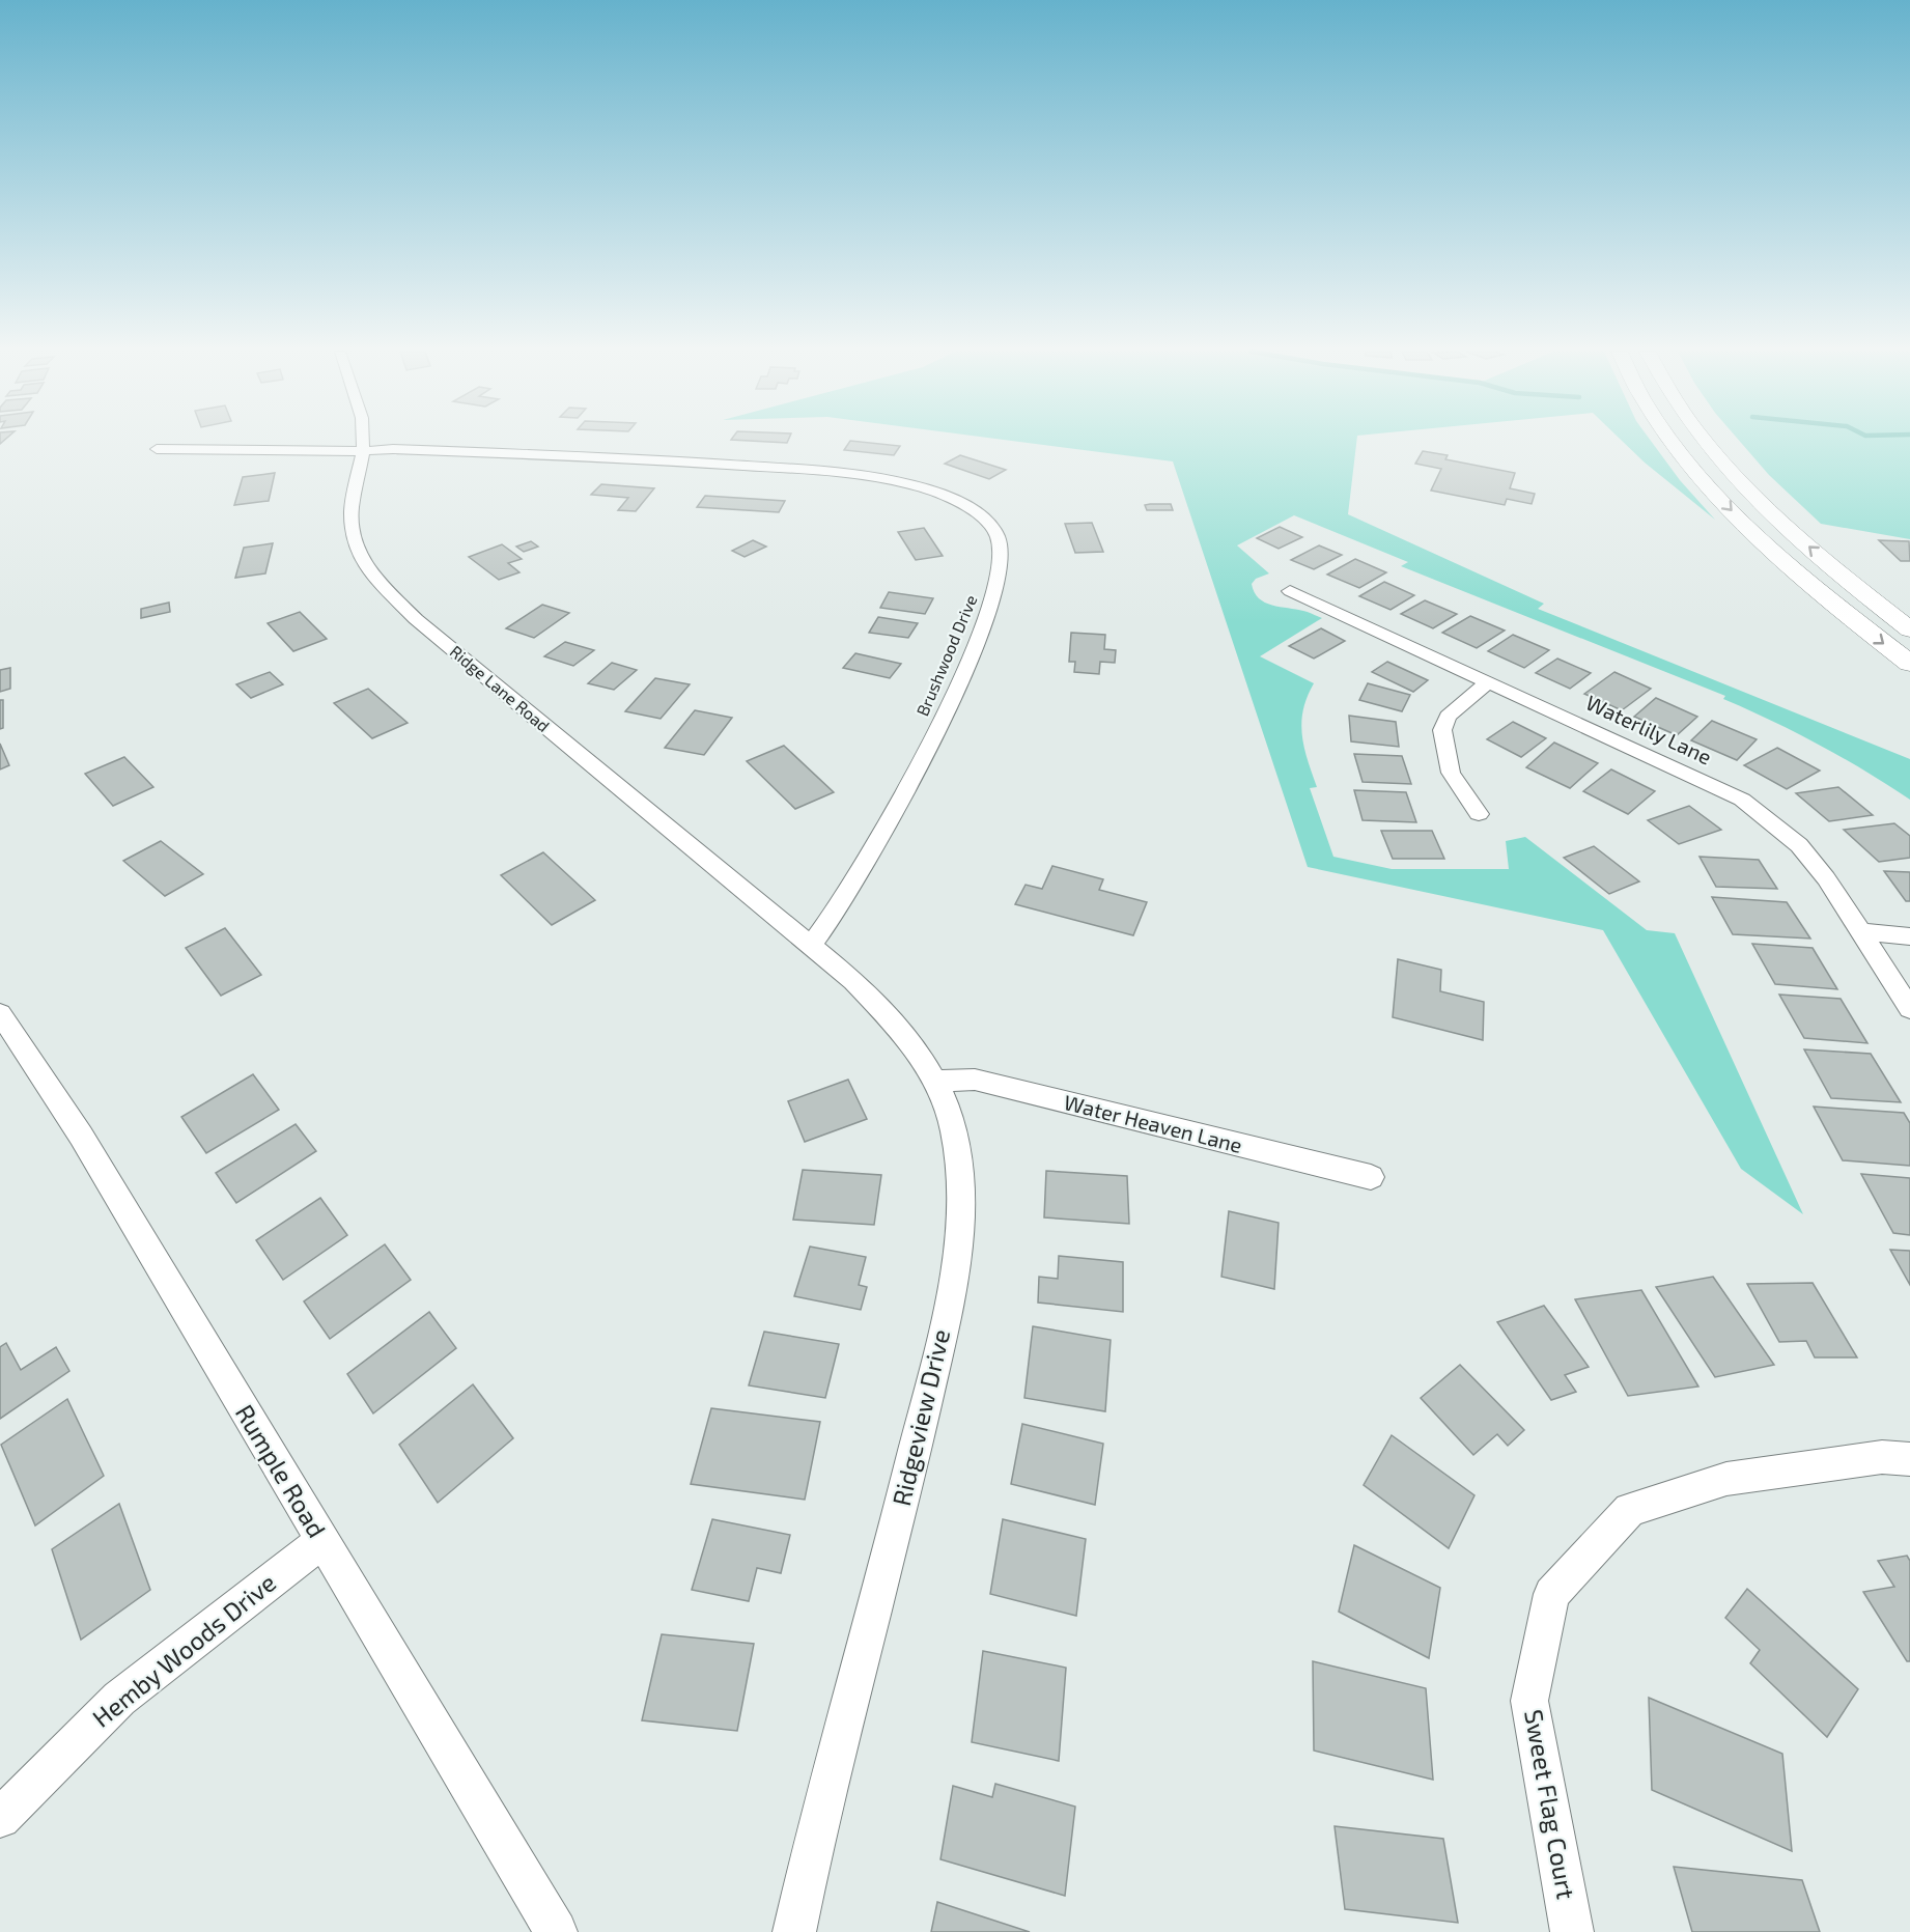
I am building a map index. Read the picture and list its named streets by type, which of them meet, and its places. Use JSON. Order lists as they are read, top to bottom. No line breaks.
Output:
{"streets":{"street":["Brushwood Drive","Ridge Lane Road","Waterlily Lane","Water Heaven Lane","Ridgeview Drive","Rumple Road","Hemby Woods Drive","Sweet Flag Court"]},"crossings":[["Brushwood Drive","Ridge Lane Road"],["Brushwood Drive","Ridgeview Drive"],["Ridge Lane Road","Ridgeview Drive"],["Water Heaven Lane","Ridgeview Drive"],["Rumple Road","Hemby Woods Drive"]]}
